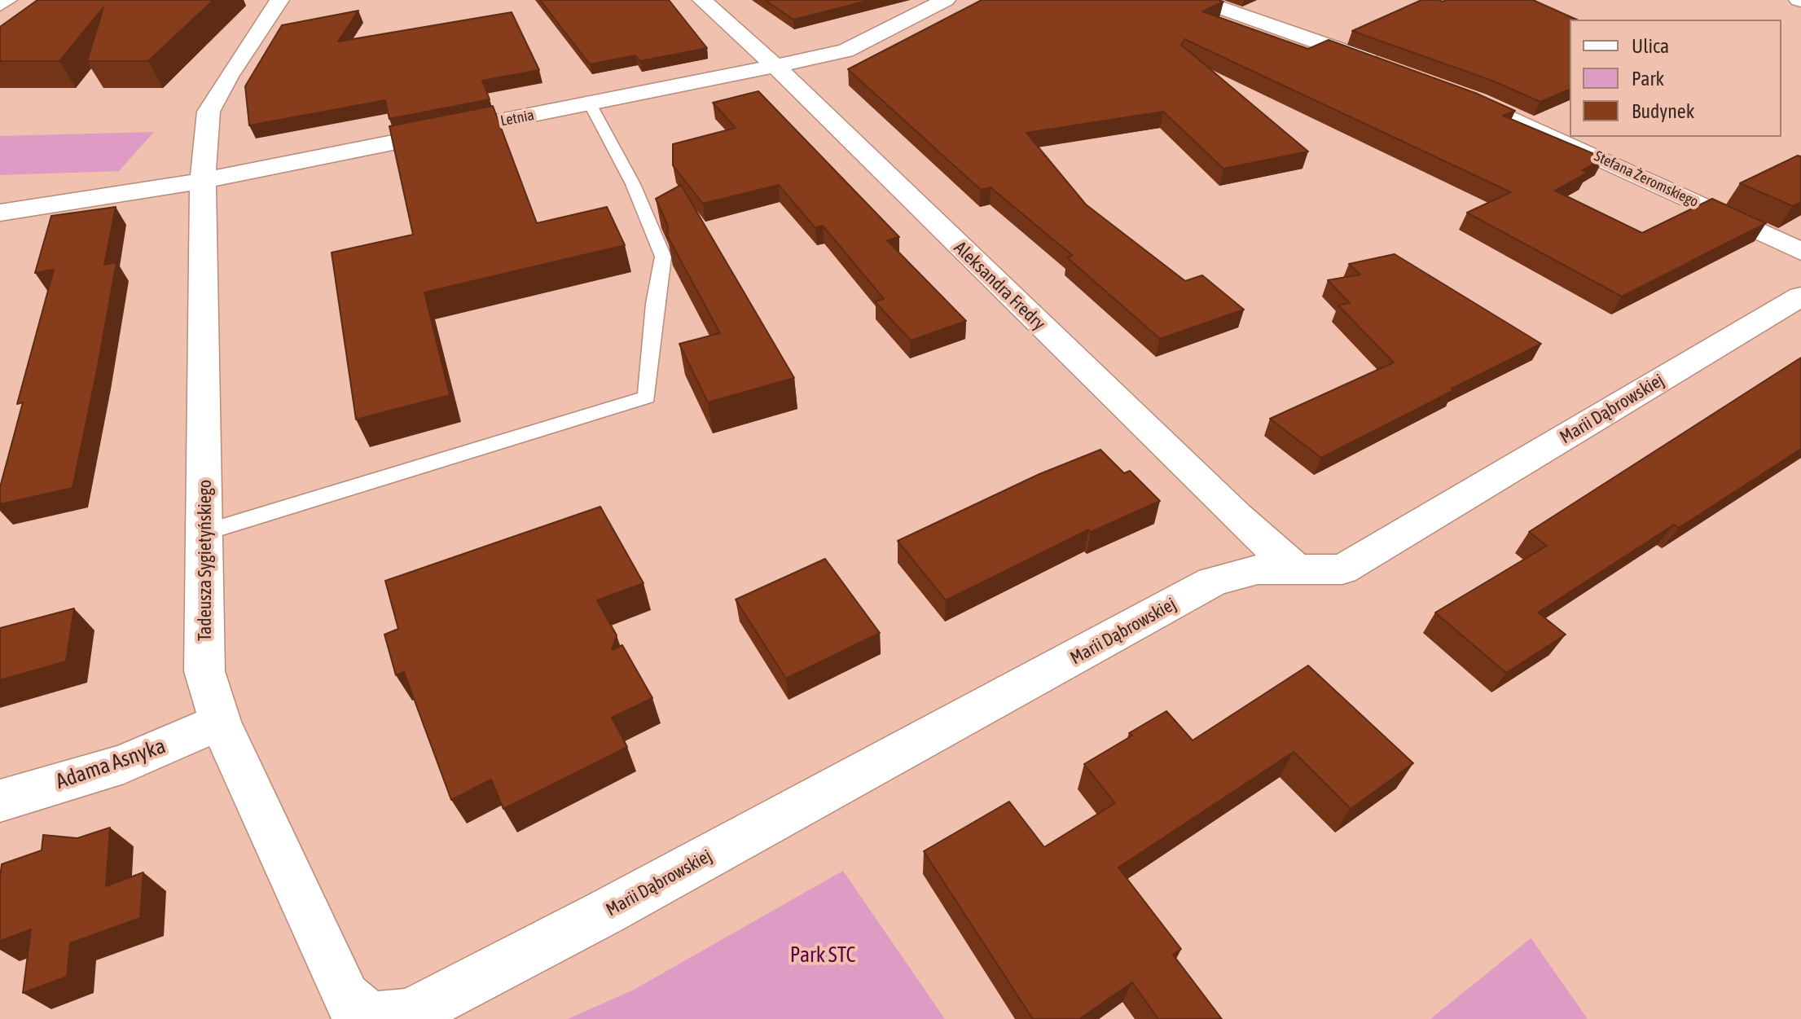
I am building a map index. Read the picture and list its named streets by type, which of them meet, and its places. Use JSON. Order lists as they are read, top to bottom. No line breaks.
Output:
{"streets":{"street":["Letnia","Stefana Żeromskiego","Aleksandra Fredry","Marii Dąbrowskiej","Tadeusza Sygietyńskiego","Adama Asnyka"]},"crossings":[["Letnia","Aleksandra Fredry"],["Letnia","Tadeusza Sygietyńskiego"],["Aleksandra Fredry","Marii Dąbrowskiej"],["Marii Dąbrowskiej","Tadeusza Sygietyńskiego"],["Tadeusza Sygietyńskiego","Adama Asnyka"]],"parks":["Park STC"],"legend":["Ulica","Park","Budynek"]}
